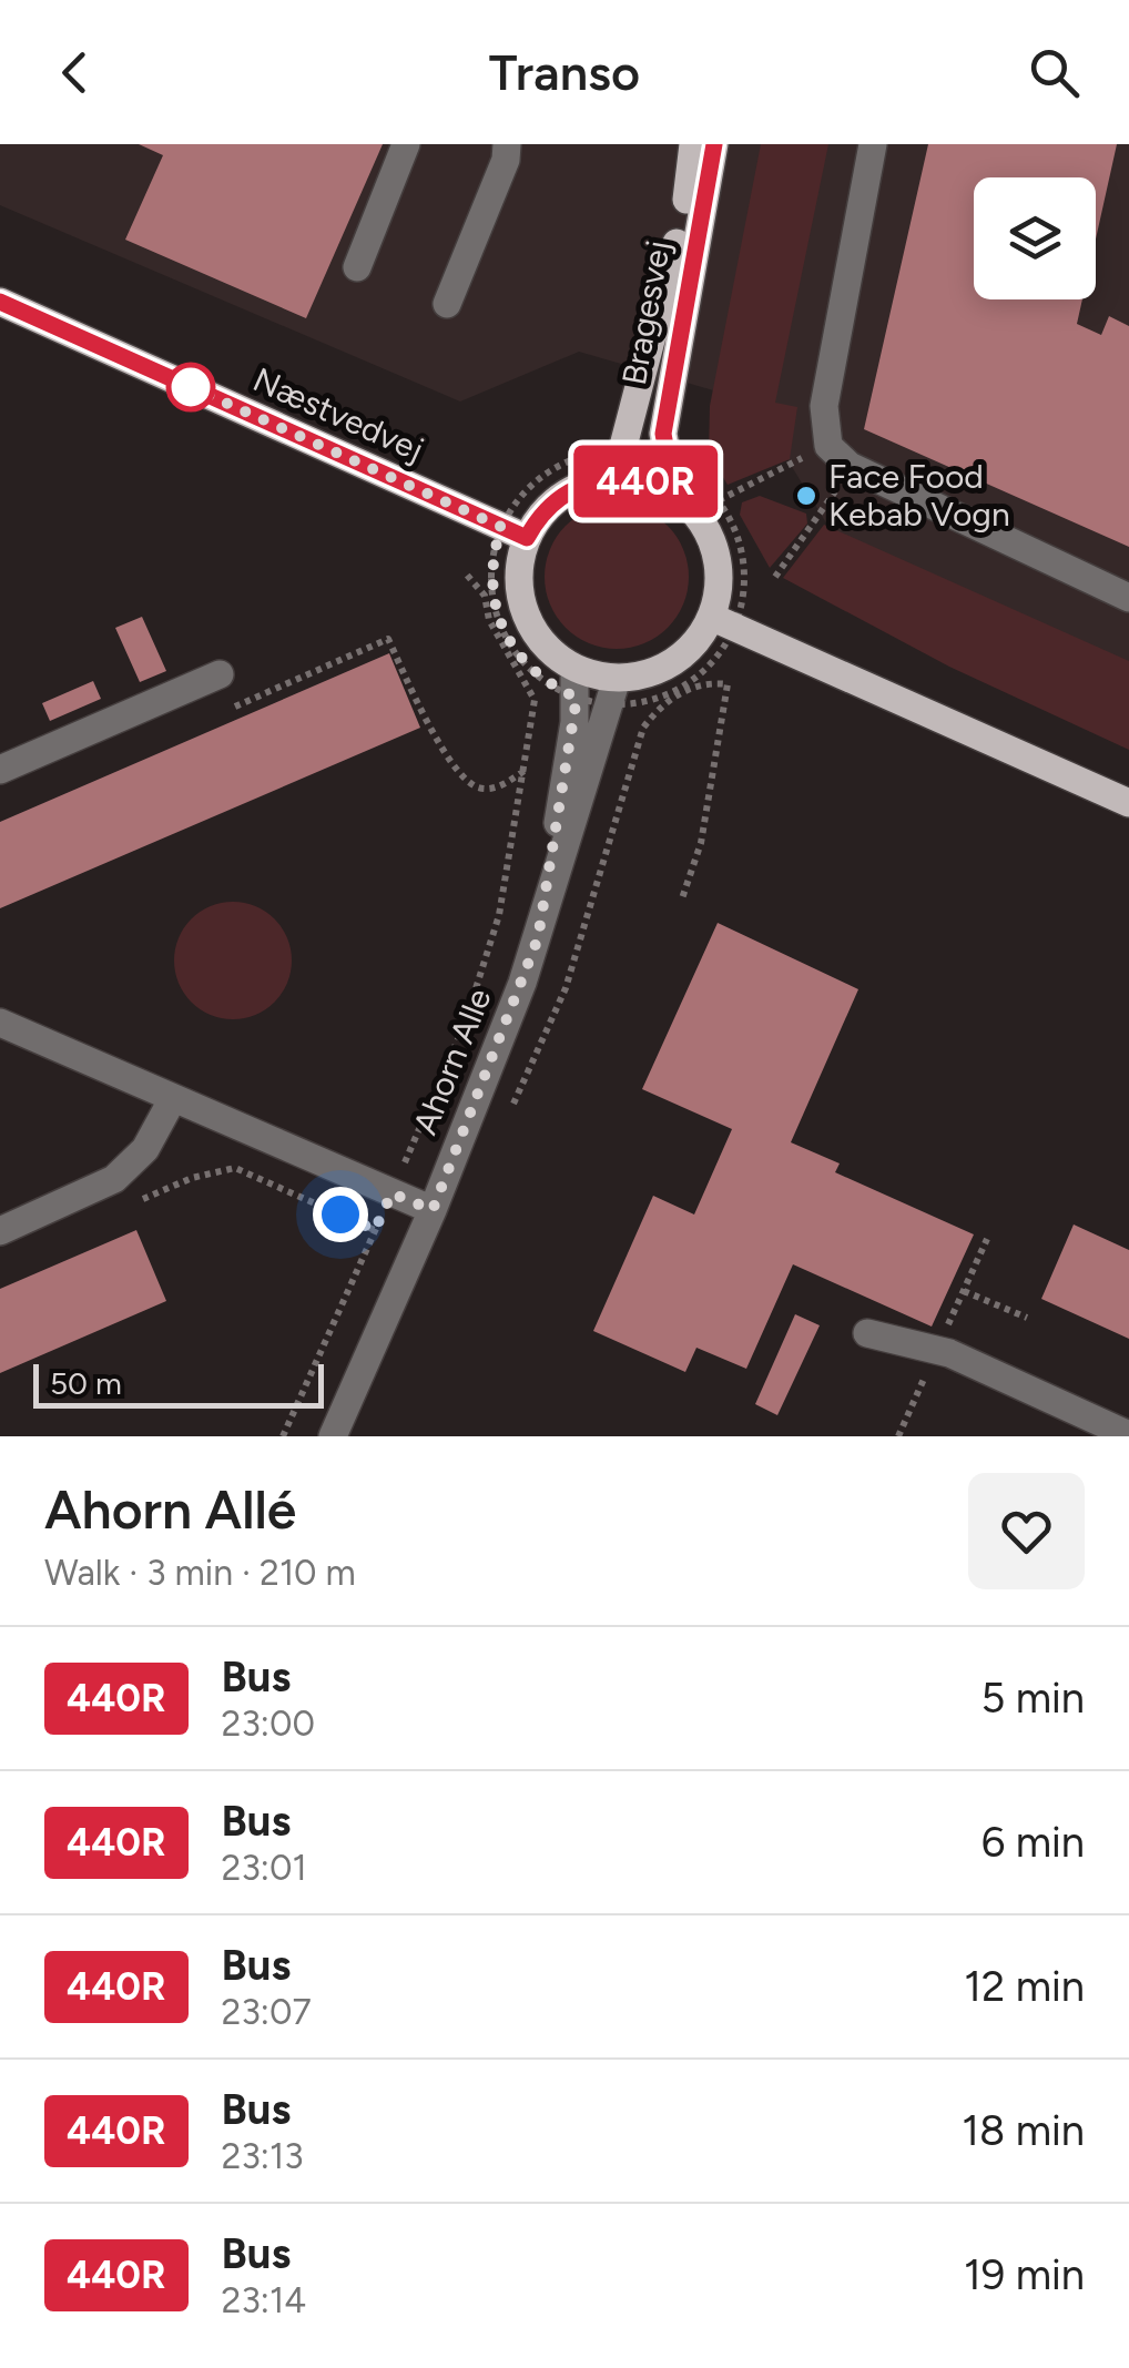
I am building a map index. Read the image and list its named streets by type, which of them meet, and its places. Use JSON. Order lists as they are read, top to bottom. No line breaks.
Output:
{"streets":{"main road":["Bragesvej","Næstvedvej"],"street":["Ahorn Alle"]},"crossings":[["Bragesvej","Næstvedvej"],["Bragesvej","Ahorn Alle"],["Næstvedvej","Ahorn Alle"]],"places":["Face Food Kebab Vogn"],"lines":["bus line 440R"],"scale_bar":"50 m","page":{"header":"Transo","on_map":"440R","scale":"50 m","heading":["Ahorn Allé","Walk · 3 min · 210 m"],"list":[{"mark":"440R","name":"Bus","note":"23:00","value":"5 min"},{"mark":"440R","name":"Bus","note":"23:01","value":"6 min"},{"mark":"440R","name":"Bus","note":"23:07","value":"12 min"},{"mark":"440R","name":"Bus","note":"23:13","value":"18 min"},{"mark":"440R","name":"Bus","note":"23:14","value":"19 min"}]}}
